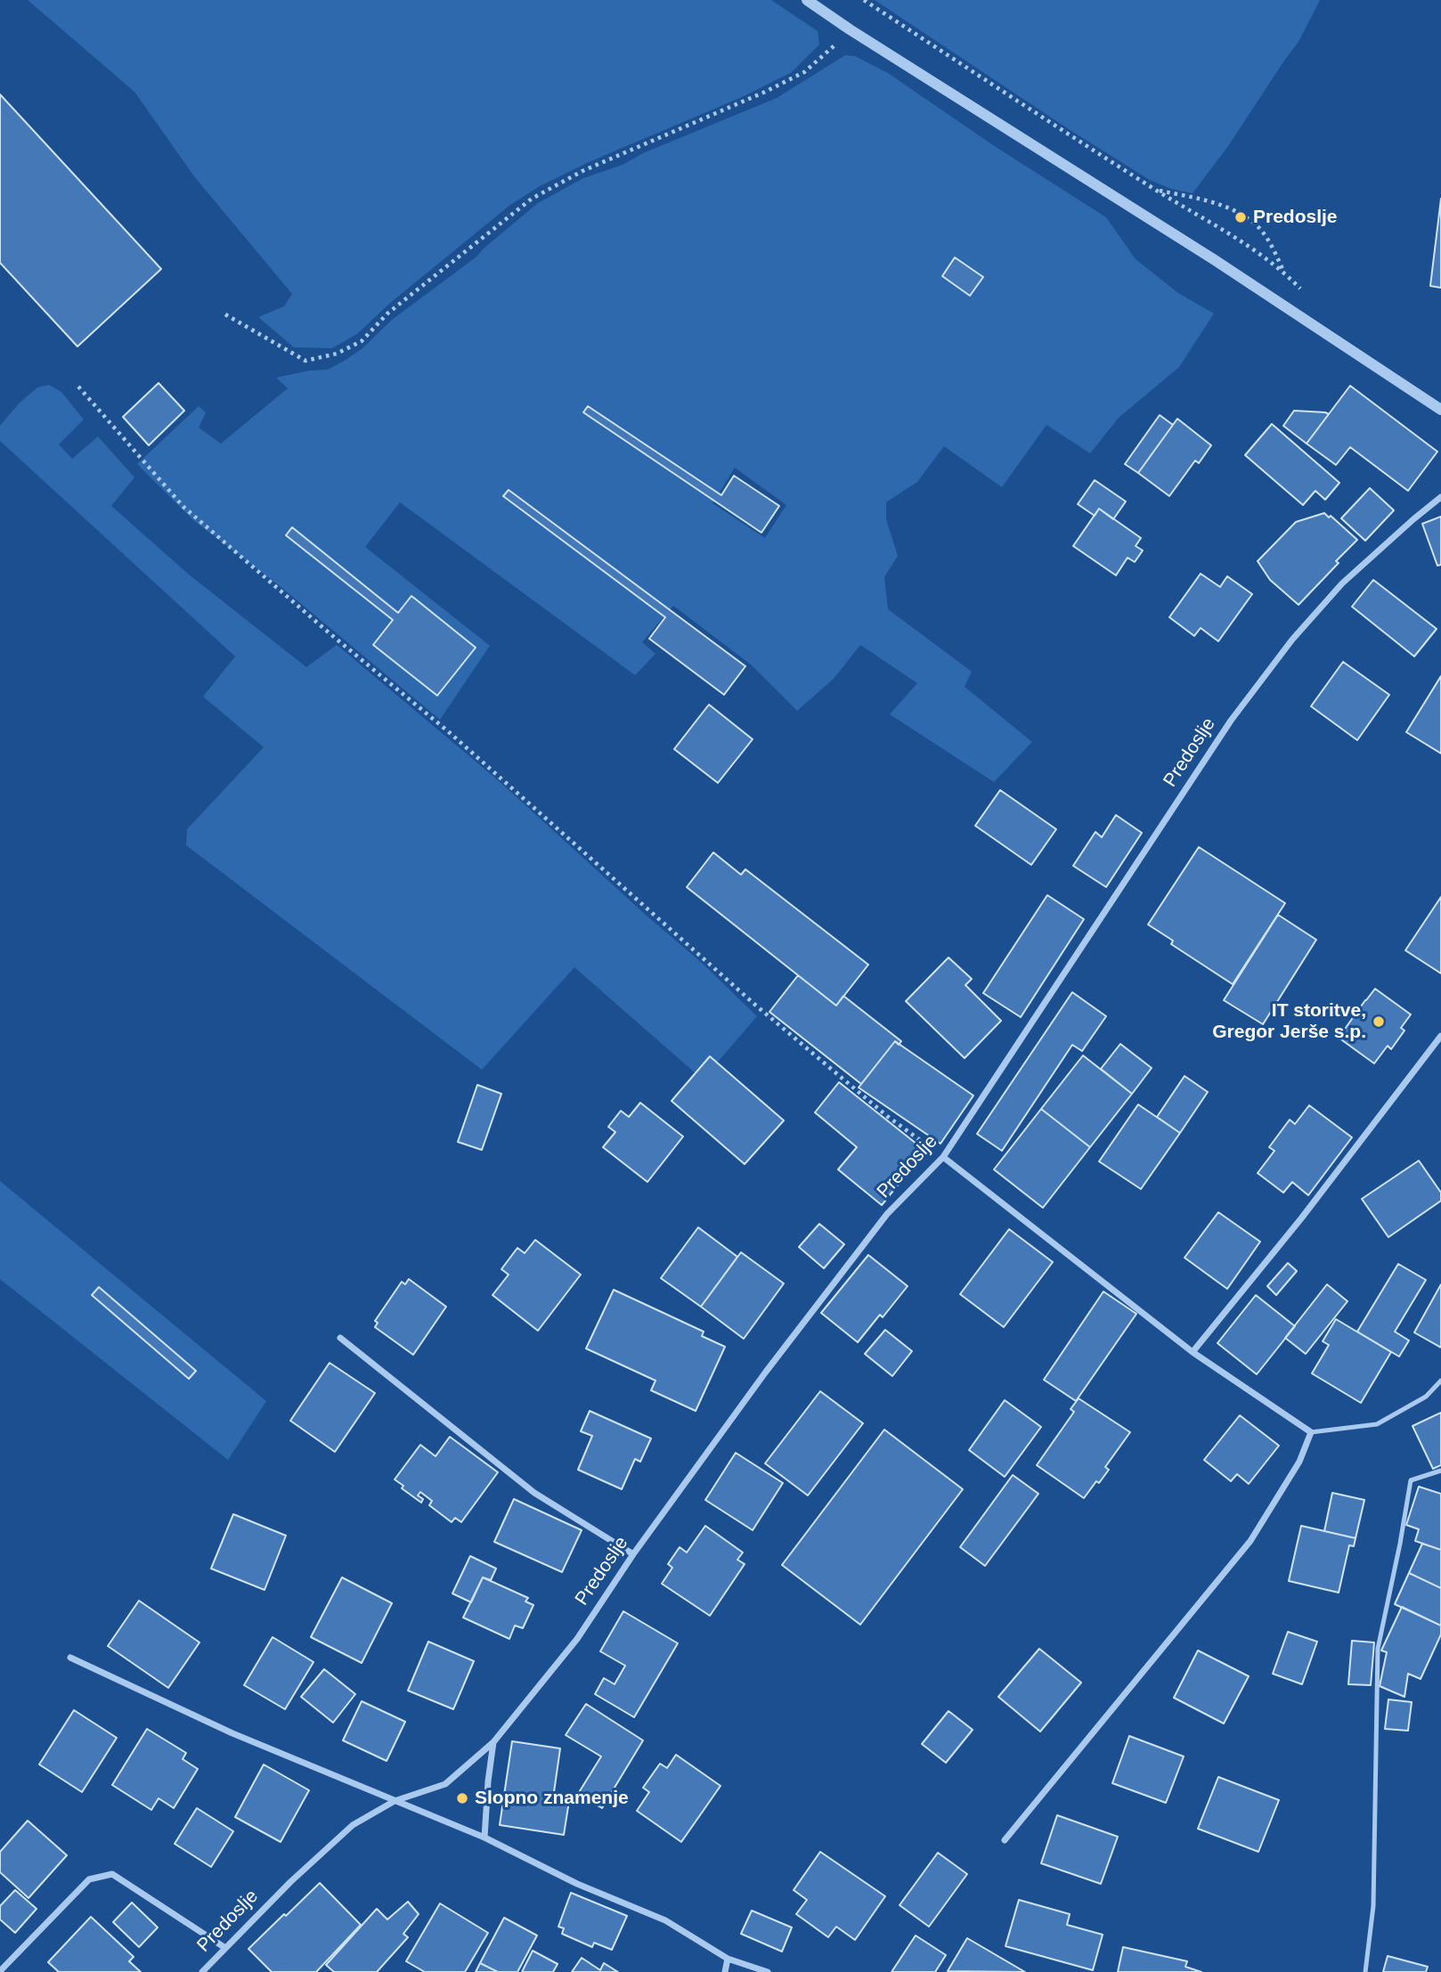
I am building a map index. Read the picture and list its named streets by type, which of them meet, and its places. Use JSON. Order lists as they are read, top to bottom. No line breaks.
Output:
{"streets":{"street":["Predoslje"]},"places":["Predoslje","IT storitve, Gregor Jerše s.p.","Slopno znamenje"]}
